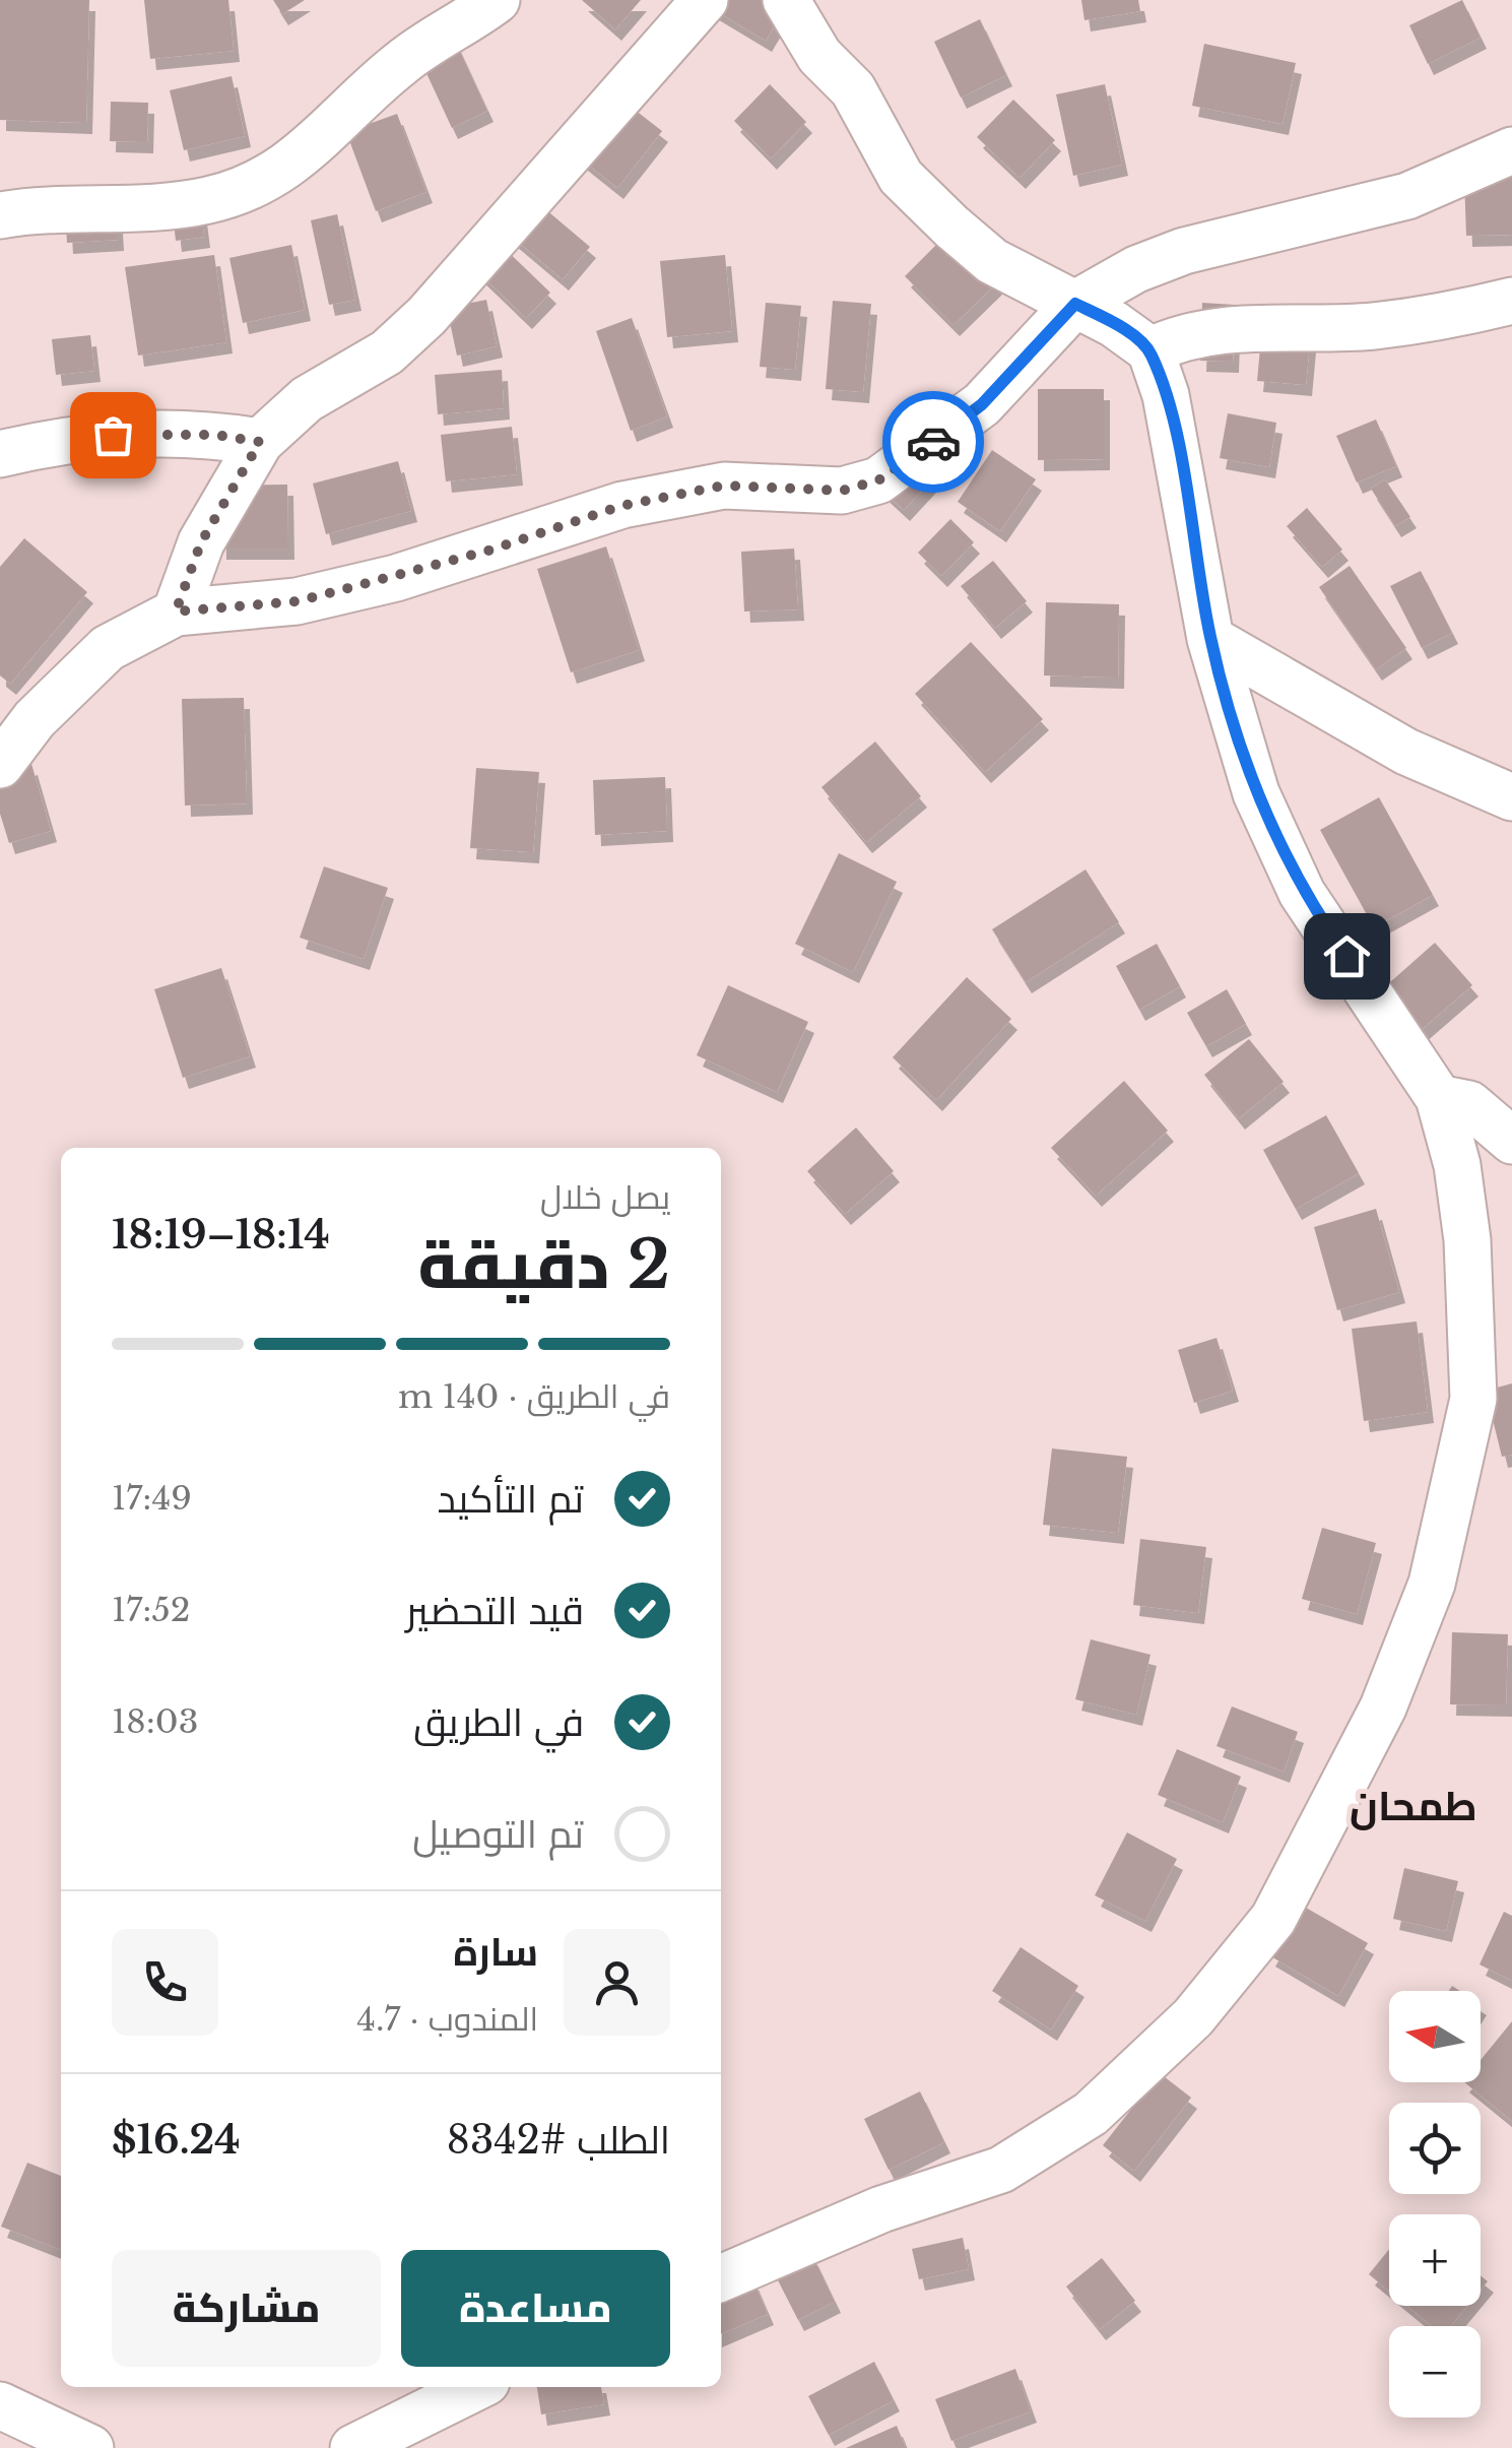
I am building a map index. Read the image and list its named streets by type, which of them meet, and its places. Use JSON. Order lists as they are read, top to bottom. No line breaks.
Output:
{"districts":["طمحان"],"north":"left","page":{"heading":["2 دقيقة","يصل خلال","18:14–18:19"],"panel":["سارة","المندوب · 4.7","الطلب #8342","$16.24"],"bar":"في الطريق · 140 m","list":[["تم التأكيد","17:49"],["قيد التحضير","17:52"],["في الطريق","18:03"],"تم التوصيل"],"map_buttons":["+","−"],"buttons":["مساعدة","مشاركة"]}}
